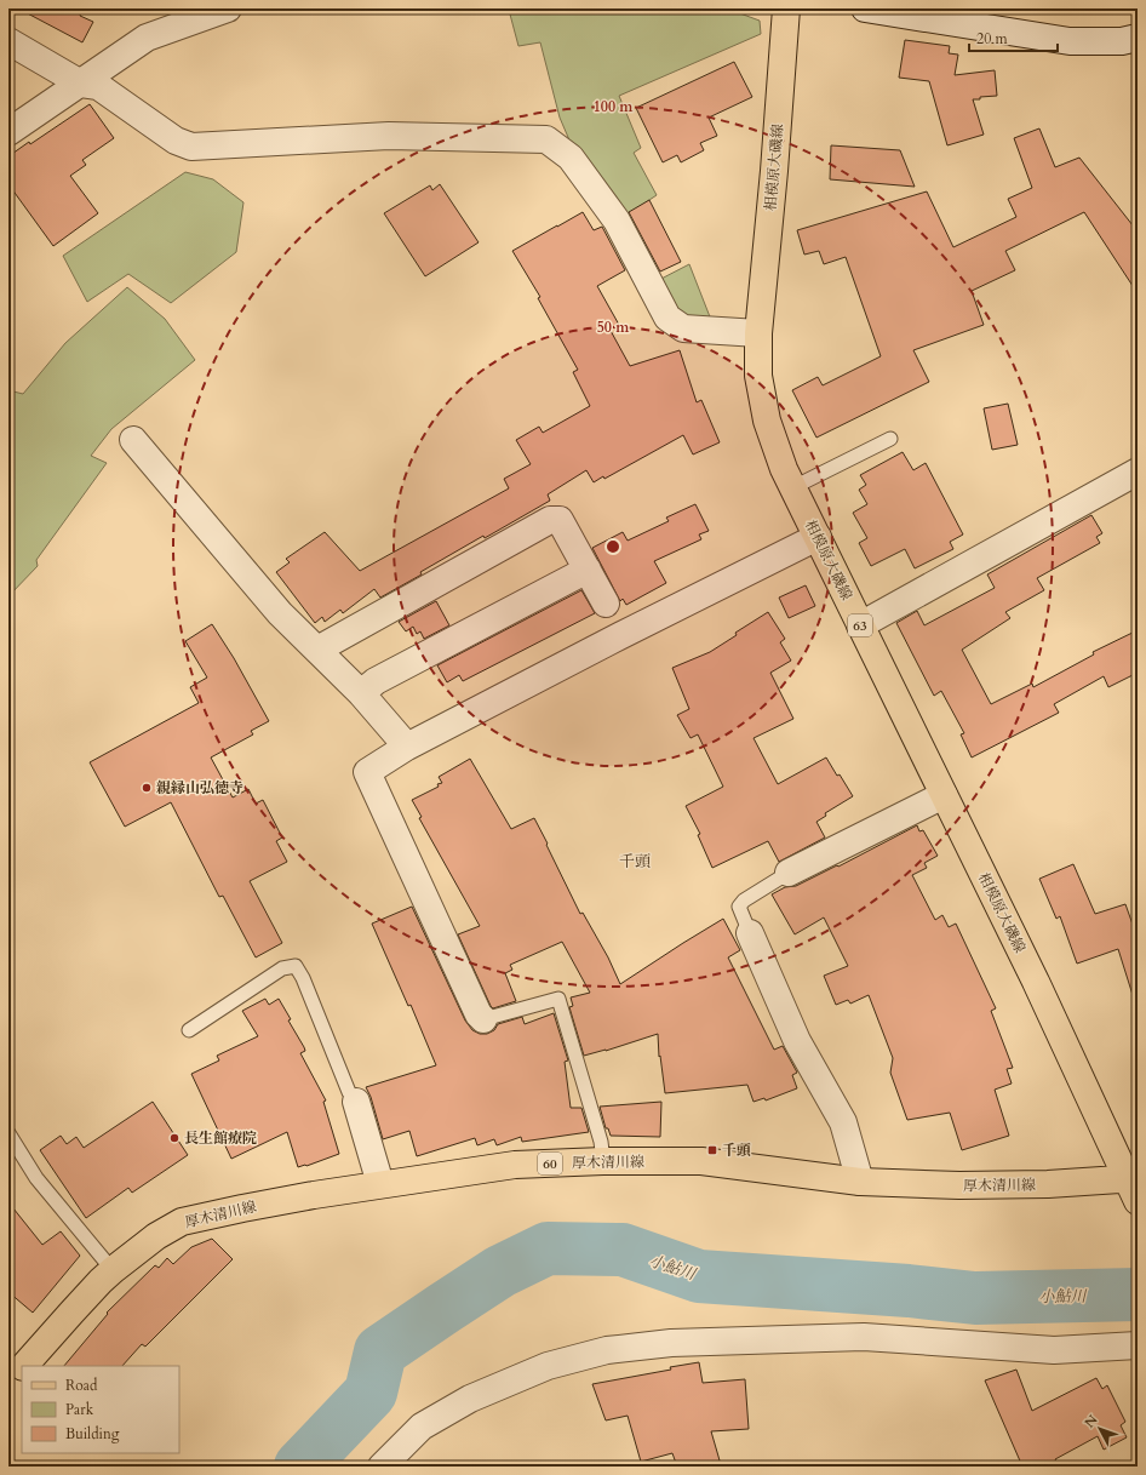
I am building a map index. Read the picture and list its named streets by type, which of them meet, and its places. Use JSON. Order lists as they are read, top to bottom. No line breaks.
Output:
{"streets":{"main road":["相模原大磯線","63","厚木清川線","60"]},"crossings":[["相模原大磯線","厚木清川線"]],"districts":["千頭"],"water":["小鮎川"],"places":{"other":["親縁山弘徳寺","長生館療院"],"transit":["千頭"]},"legend":["Road","Park","Building"],"scale_bar":"20 m","north":"top left","rings":["100 m","50 m"]}
